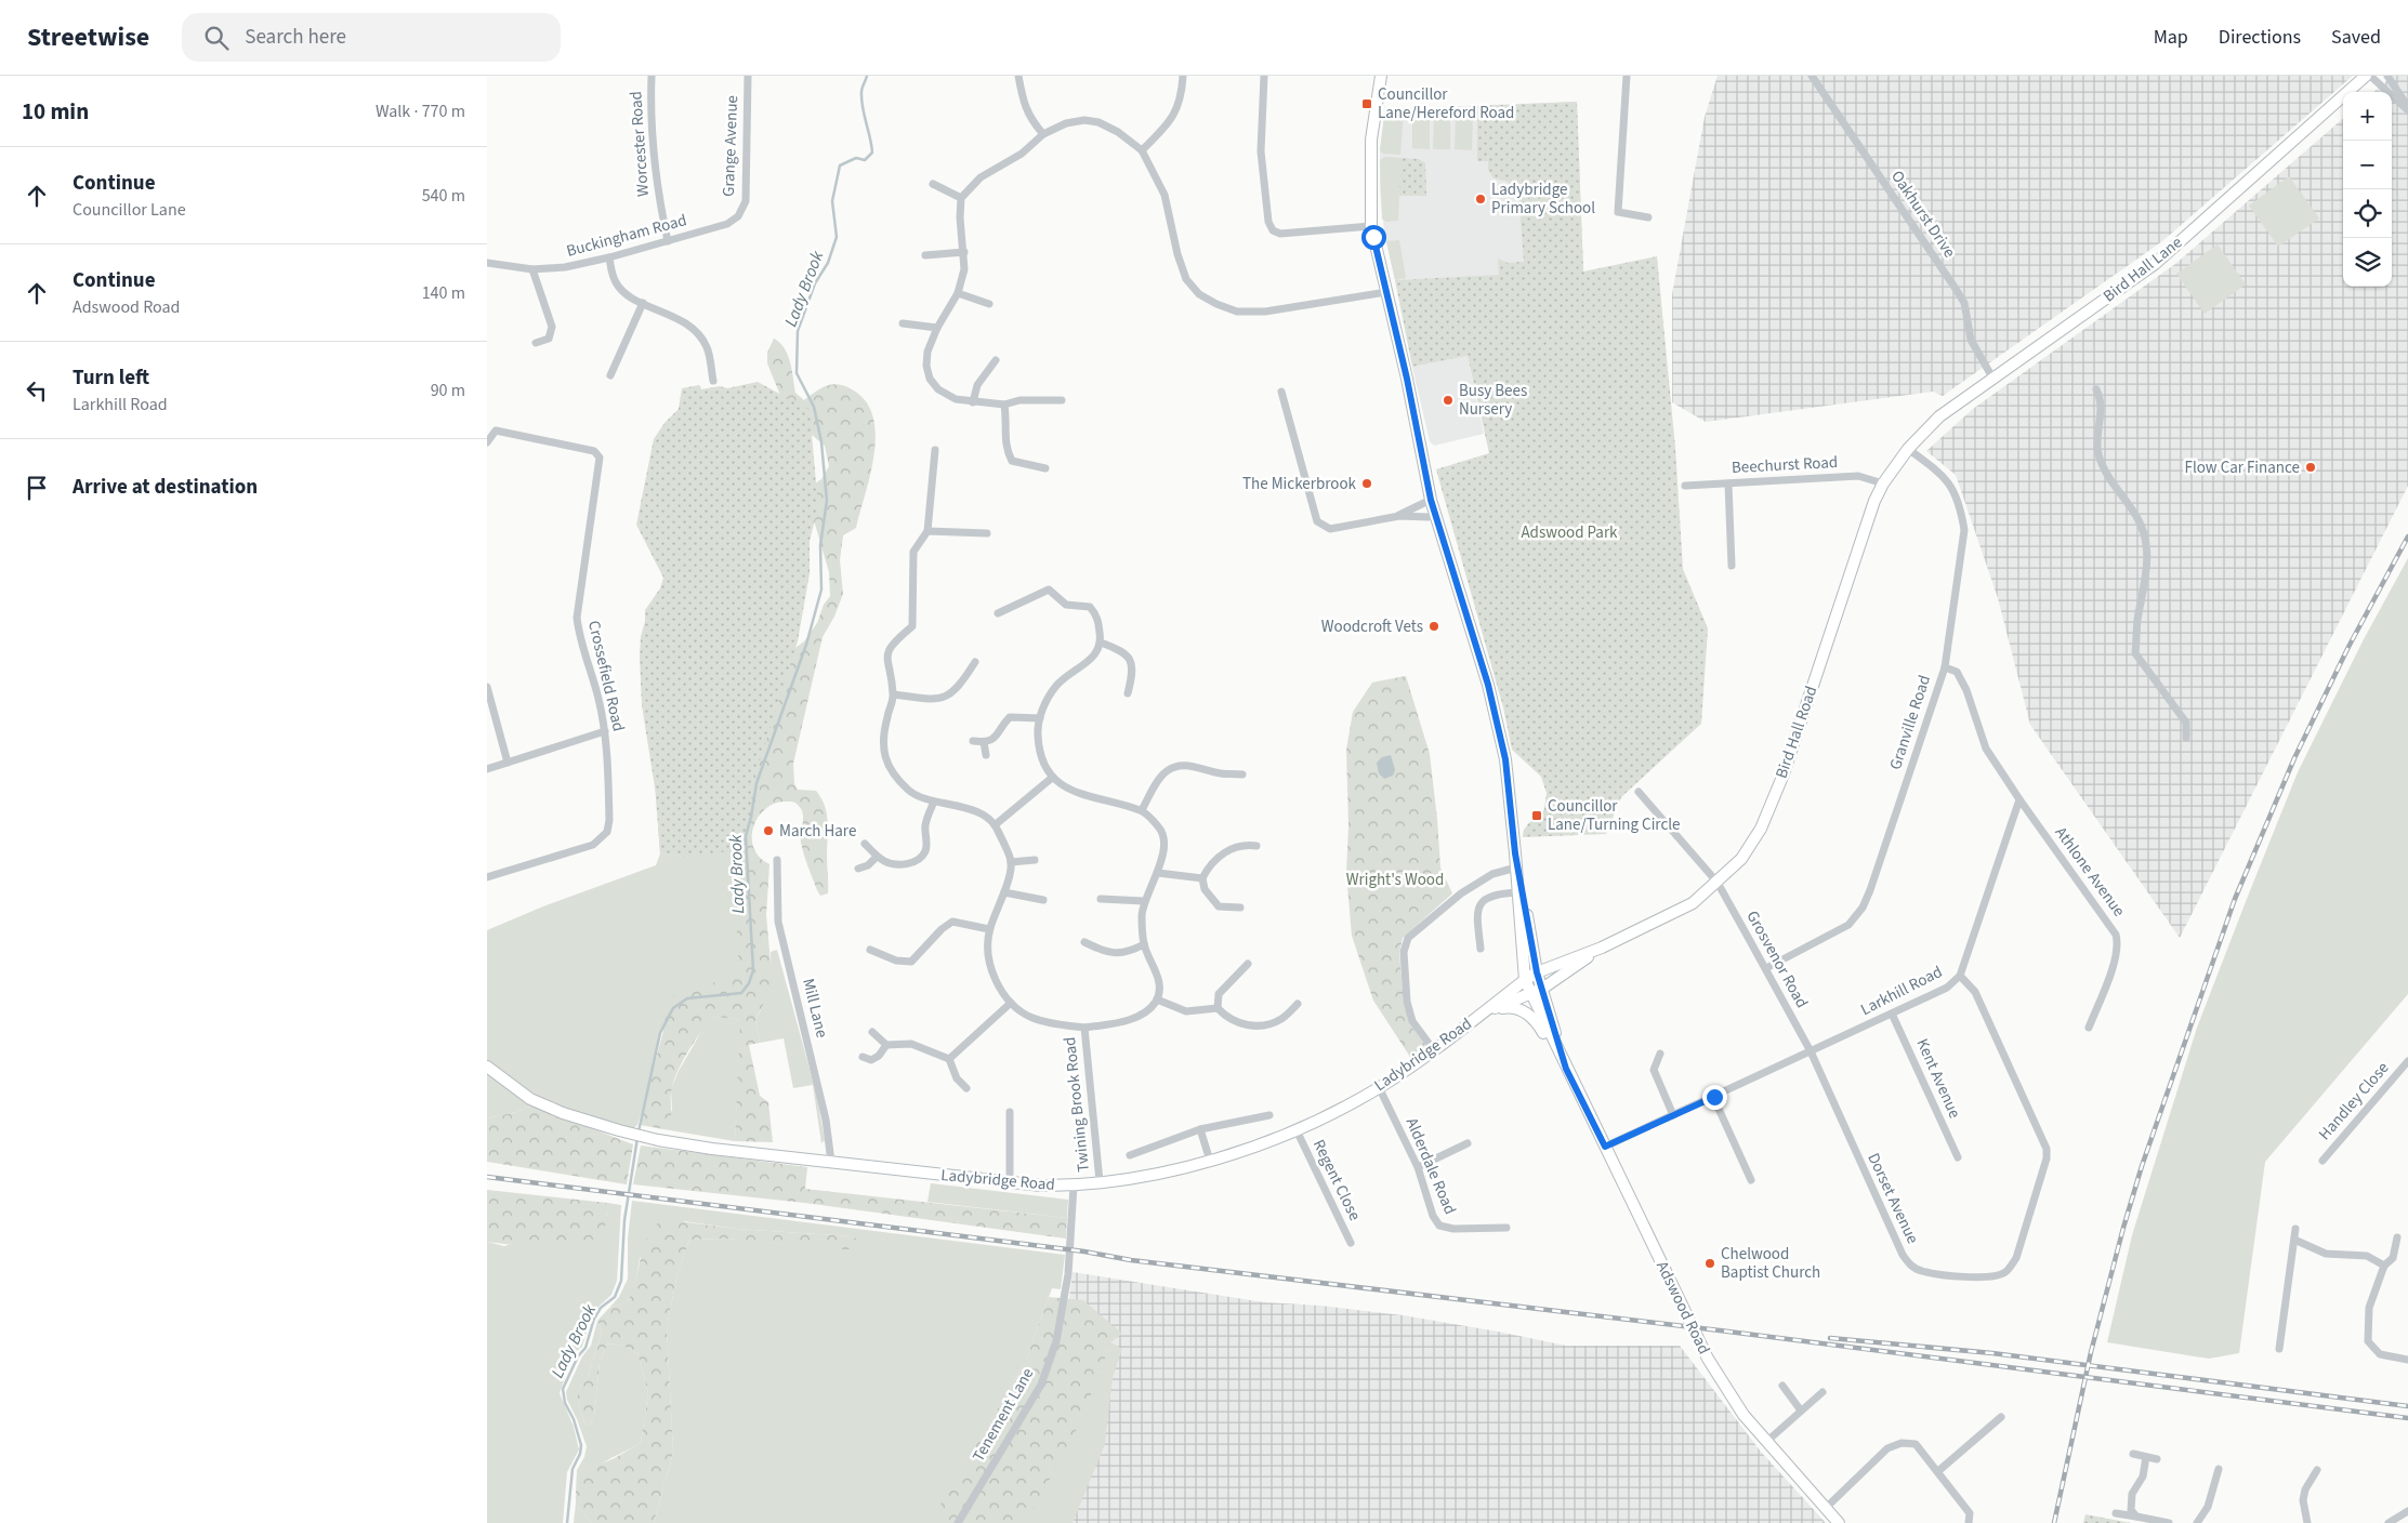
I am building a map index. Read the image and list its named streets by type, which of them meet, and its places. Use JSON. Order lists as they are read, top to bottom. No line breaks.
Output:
{"streets":{"street":["Worcester Road","Grange Avenue","Oakhurst Drive","Buckingham Road","Bird Hall Lane","Beechurst Road","Crossefield Road","Granville Road","Bird Hall Road","Athlone Avenue","Grosvenor Road","Larkhill Road","Mill Lane","Ladybridge Road","Kent Avenue","Handley Close","Twining Brook Road","Alderdale Road","Regent Close","Dorset Avenue","Adswood Road","Tenement Lane"]},"crossings":[["Worcester Road","Buckingham Road"],["Grange Avenue","Buckingham Road"],["Oakhurst Drive","Bird Hall Lane"],["Bird Hall Lane","Granville Road"],["Bird Hall Lane","Bird Hall Road"],["Beechurst Road","Bird Hall Road"],["Granville Road","Bird Hall Road"],["Granville Road","Grosvenor Road"],["Bird Hall Road","Grosvenor Road"],["Bird Hall Road","Ladybridge Road"],["Bird Hall Road","Adswood Road"],["Athlone Avenue","Larkhill Road"],["Grosvenor Road","Larkhill Road"],["Grosvenor Road","Dorset Avenue"],["Larkhill Road","Kent Avenue"],["Larkhill Road","Dorset Avenue"],["Larkhill Road","Adswood Road"],["Mill Lane","Ladybridge Road"],["Ladybridge Road","Twining Brook Road"],["Ladybridge Road","Alderdale Road"],["Ladybridge Road","Regent Close"],["Ladybridge Road","Adswood Road"],["Ladybridge Road","Tenement Lane"]],"water":["Lady Brook"],"parks":["Adswood Park","Wright's Wood"],"places":{"transit":["Councillor Lane/Hereford Road","Councillor Lane/Turning Circle"],"other":["Ladybridge Primary School","Busy Bees Nursery","Flow Car Finance","The Mickerbrook","Woodcroft Vets","March Hare","Chelwood Baptist Church"]},"page":{"header":"Streetwise","search":"Search here","nav":["Map","Directions","Saved"],"heading":["10 min","Walk · 770 m"],"map_buttons":["+","−"],"list":[["Continue","Councillor Lane","540 m"],["Continue","Adswood Road","140 m"],["Turn left","Larkhill Road","90 m"],"Arrive at destination"]}}
